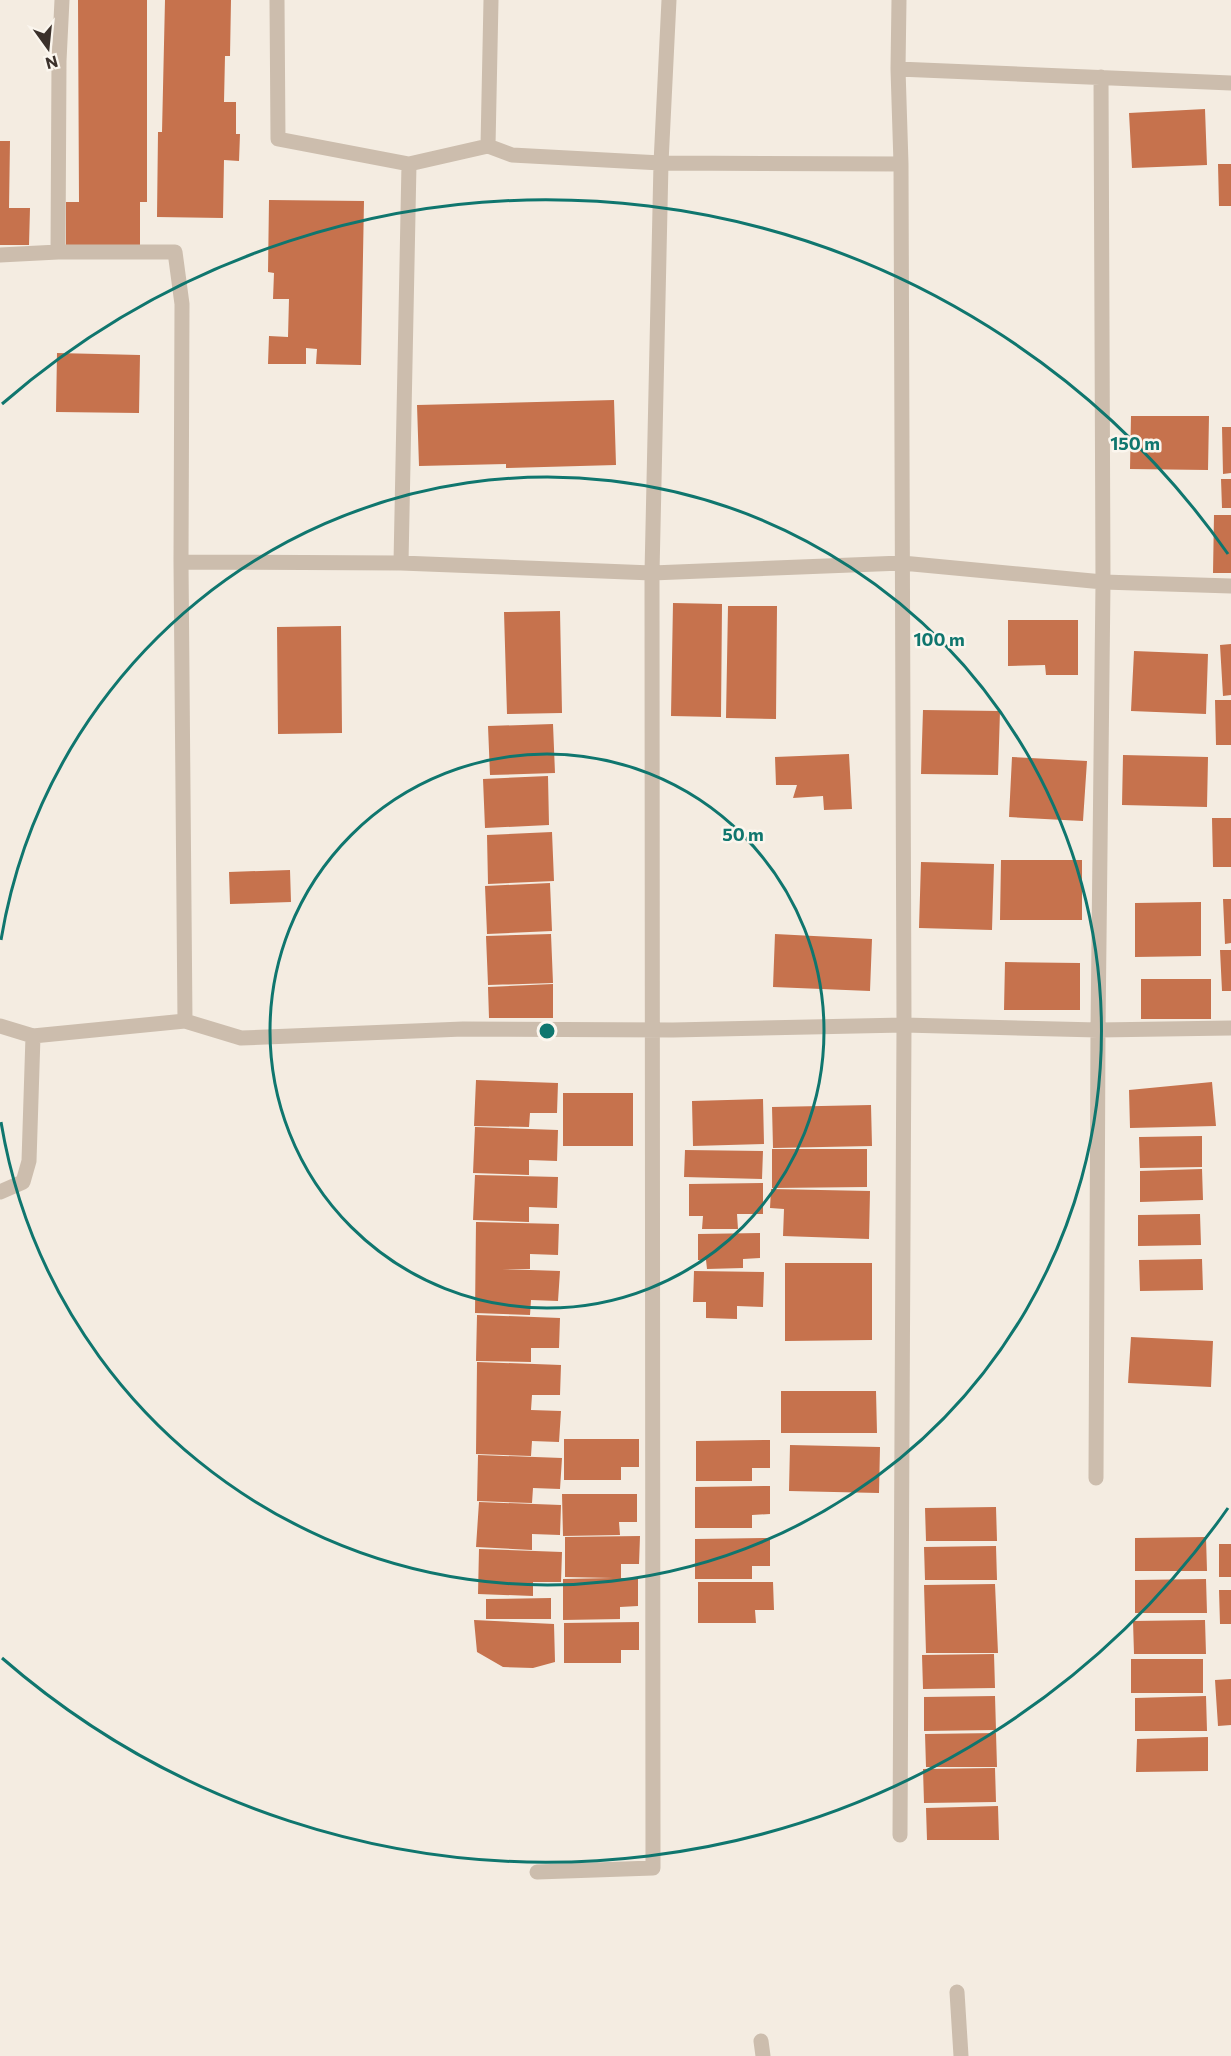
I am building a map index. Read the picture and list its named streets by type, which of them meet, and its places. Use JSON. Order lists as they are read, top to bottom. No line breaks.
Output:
{"north":"bottom","rings":["150 m","100 m","50 m"]}
